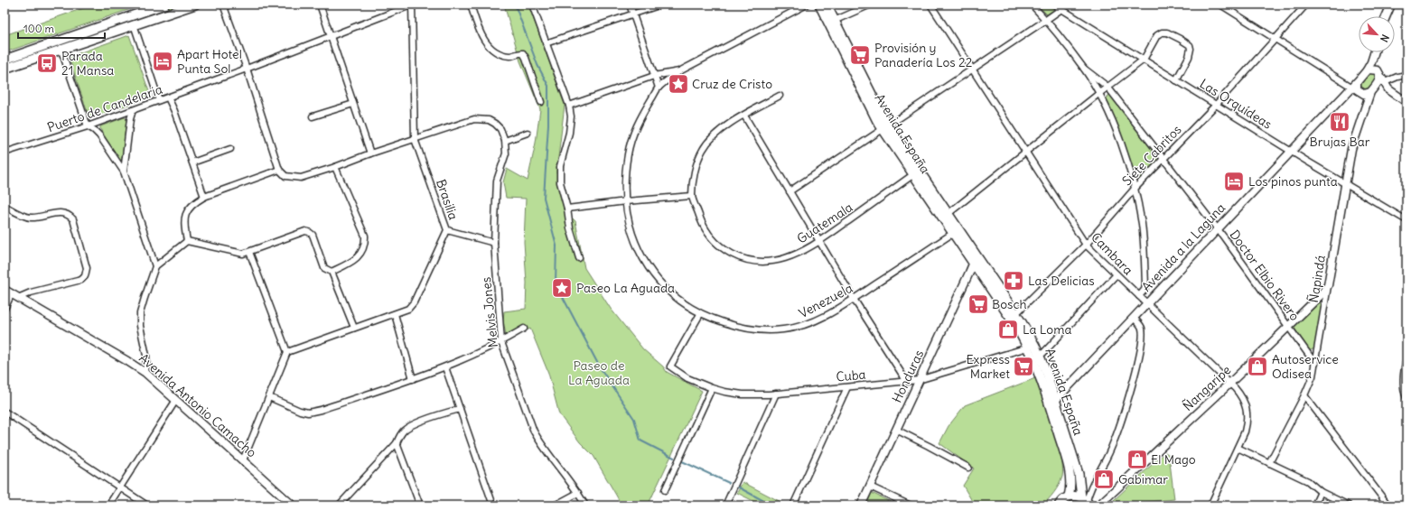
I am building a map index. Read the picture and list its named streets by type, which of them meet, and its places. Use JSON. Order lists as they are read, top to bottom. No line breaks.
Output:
{"streets":{"main road":["Avenida España"],"street":["Las Orquídeas","Puerto de Candelaria","Siete Cabritos","Brasilia","Guatemala","Avenida a la Laguna","Cambara","Doctor Elbio Rivero","Ñapindá","Venezuela","Melvis Jones","Cuba","Honduras","Ñangaripe","Avenida Antonio Camacho"]},"crossings":[["Las Orquídeas","Siete Cabritos"],["Las Orquídeas","Avenida a la Laguna"],["Las Orquídeas","Ñapindá"],["Puerto de Candelaria","Brasilia"],["Avenida España","Siete Cabritos"],["Avenida España","Guatemala"],["Avenida España","Avenida a la Laguna"],["Avenida España","Venezuela"],["Avenida España","Cuba"],["Avenida España","Honduras"],["Siete Cabritos","Cambara"],["Siete Cabritos","Doctor Elbio Rivero"],["Avenida a la Laguna","Cambara"],["Avenida a la Laguna","Doctor Elbio Rivero"],["Avenida a la Laguna","Ñapindá"],["Cambara","Ñangaripe"],["Doctor Elbio Rivero","Ñapindá"],["Doctor Elbio Rivero","Ñangaripe"],["Ñapindá","Ñangaripe"],["Venezuela","Cuba"],["Cuba","Honduras"]],"parks":["Paseo de La Aguada"],"places":{"supermarket":["Provisión y Panadería Los 22","Bosch","Express Market"],"hotel":["Apart Hotel Punta Sol","Los pinos punta"],"bus stop":["Parada 21 Mansa"],"place":["Cruz de Cristo","Paseo La Aguada"],"restaurant":["Brujas Bar"],"pharmacy":["Las Delicias"],"shop":["La Loma","Autoservice Odisea","El Mago","Gabimar"]},"scale_bar":"100 m","north":"bottom right"}
